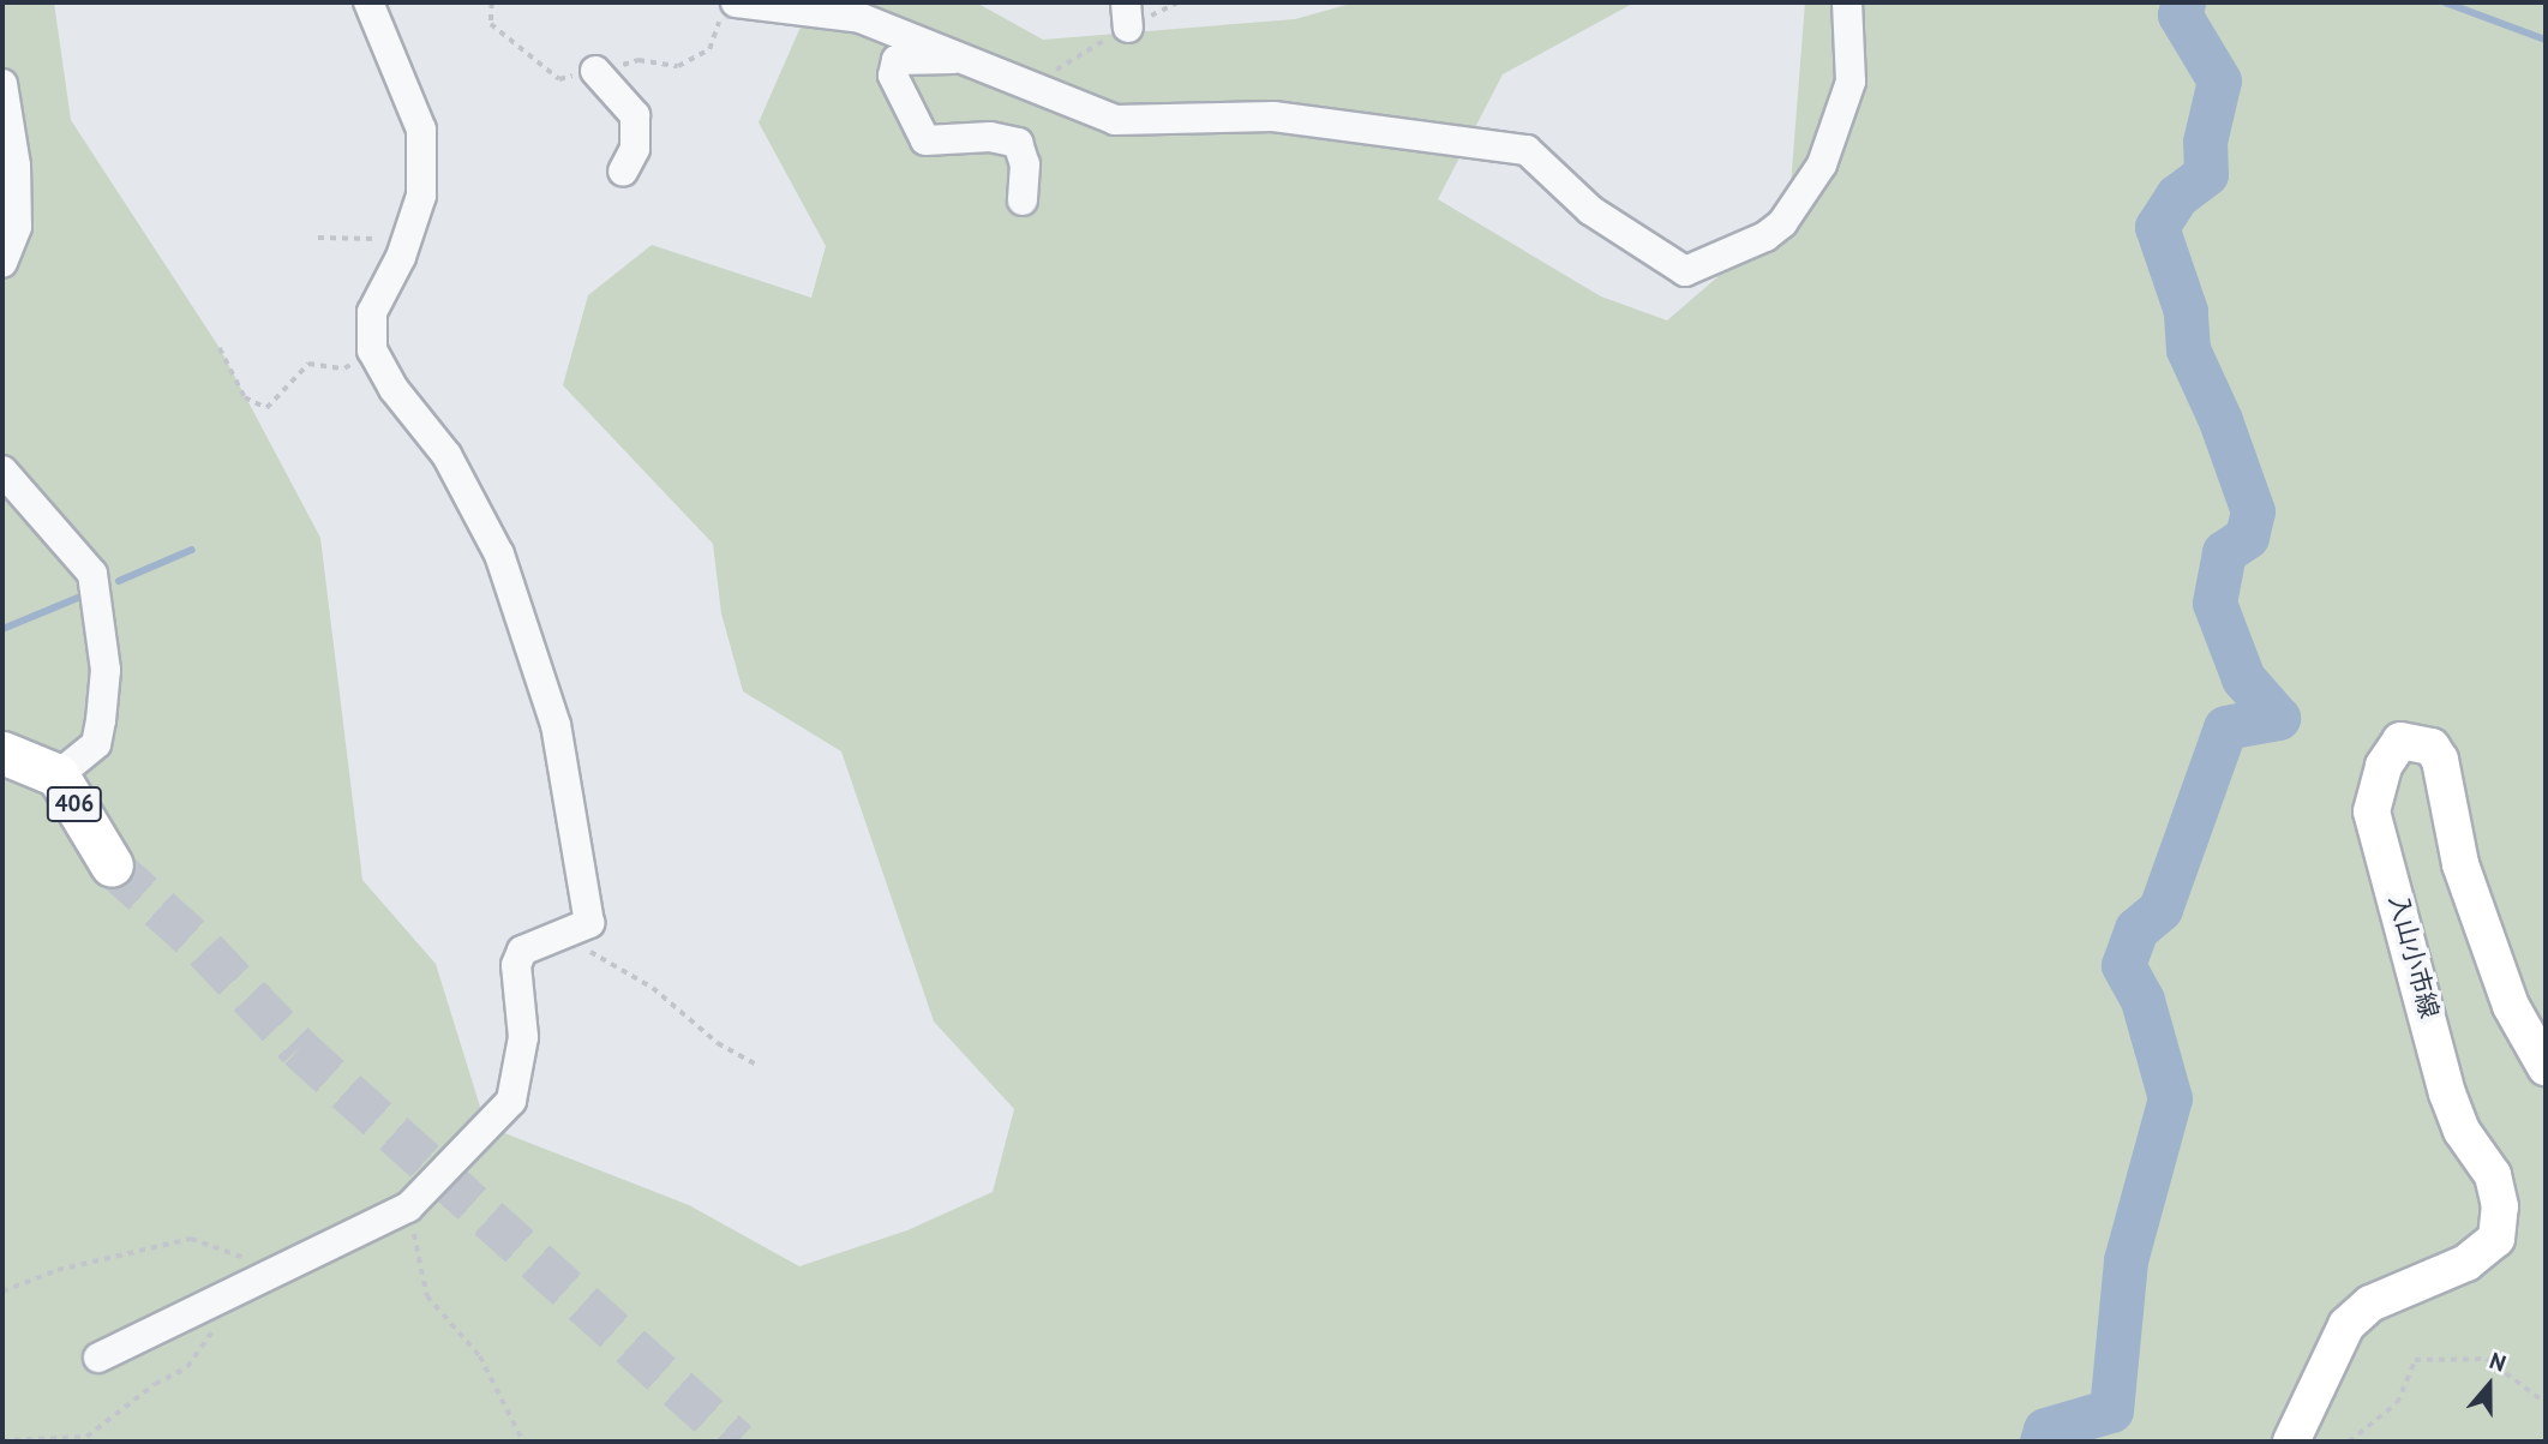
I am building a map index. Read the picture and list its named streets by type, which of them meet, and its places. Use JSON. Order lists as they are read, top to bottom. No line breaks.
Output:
{"streets":{"highway":["406"],"main road":["入山小市線"]},"north":"top"}
